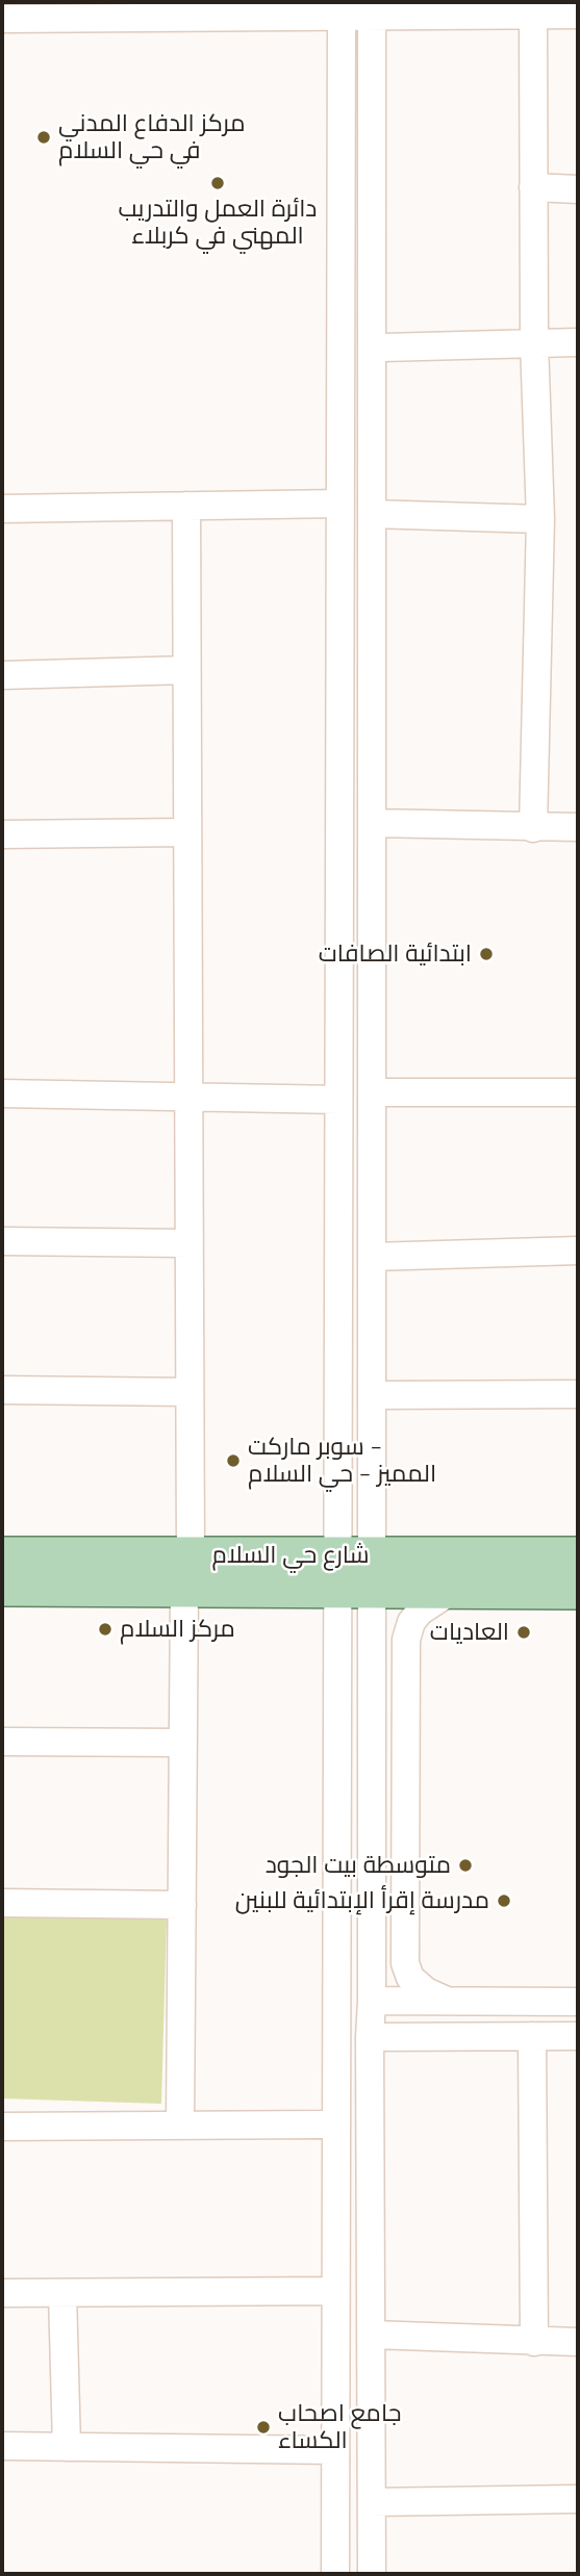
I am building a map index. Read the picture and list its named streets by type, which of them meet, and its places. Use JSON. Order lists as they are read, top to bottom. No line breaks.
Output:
{"streets":{"main road":["شارع حي السلام"]},"places":["مركز الدفاع المدني في حي السلام","دائرة العمل والتدريب المهني في كربلاء","ابتدائية الصافات","سوبر ماركت - المميز - حي السلام","مركز السلام","العاديات","متوسطة بيت الجود","مدرسة إقرأ الإبتدائية للبنين","جامع اصحاب الكساء"]}
